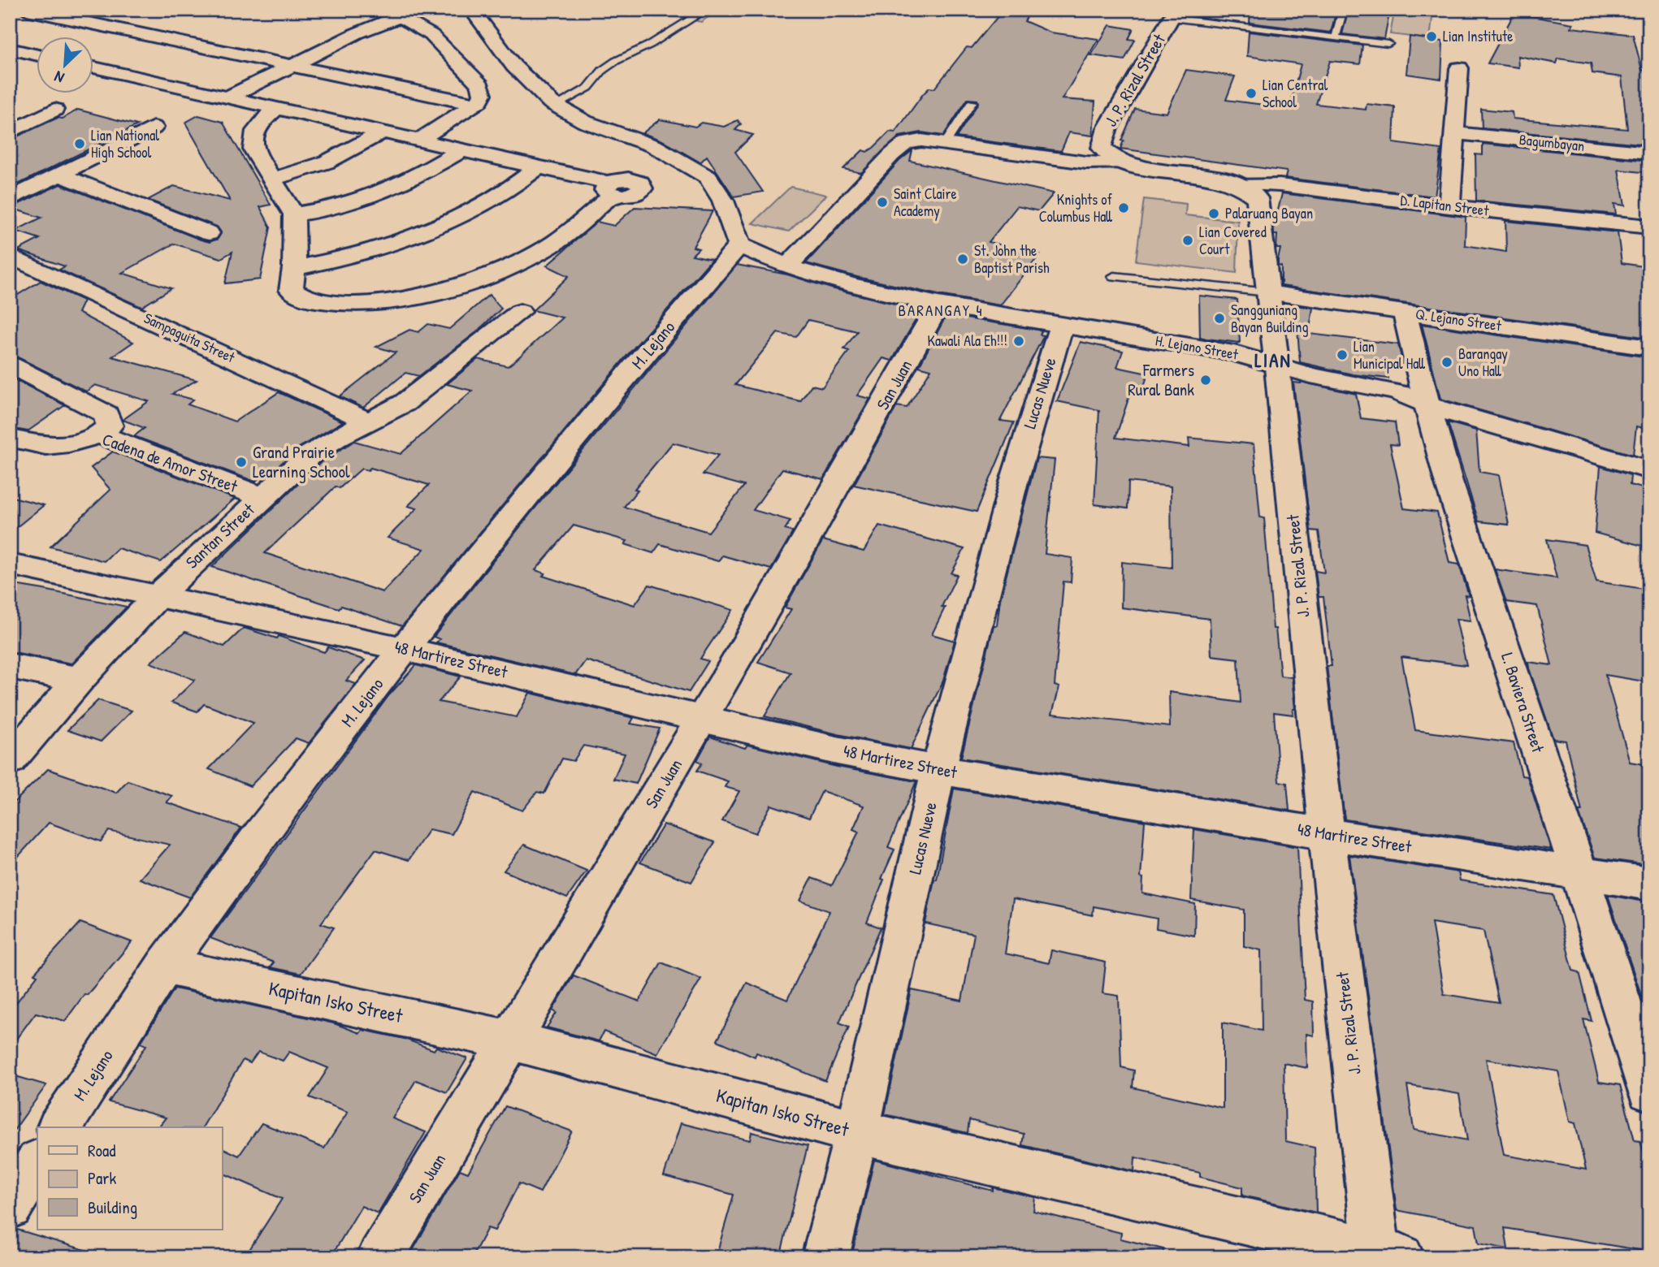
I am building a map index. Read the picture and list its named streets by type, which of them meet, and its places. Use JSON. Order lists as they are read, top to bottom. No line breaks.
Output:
{"streets":{"street":["J. P. Rizal Street","Bagumbayan","D. Lapitan Street","Q. Lejano Street","Sampaguita Street","M. Lejano","H. Lejano Street","San Juan","Lucas Nueve","Cadena de Amor Street","Santan Street","48 Martirez Street","L. Baviera Street","Kapitan Isko Street"]},"crossings":[["J. P. Rizal Street","D. Lapitan Street"],["J. P. Rizal Street","Q. Lejano Street"],["J. P. Rizal Street","H. Lejano Street"],["J. P. Rizal Street","48 Martirez Street"],["J. P. Rizal Street","Kapitan Isko Street"],["Q. Lejano Street","L. Baviera Street"],["Sampaguita Street","Santan Street"],["M. Lejano","H. Lejano Street"],["M. Lejano","48 Martirez Street"],["M. Lejano","Kapitan Isko Street"],["H. Lejano Street","San Juan"],["H. Lejano Street","Lucas Nueve"],["H. Lejano Street","L. Baviera Street"],["San Juan","48 Martirez Street"],["San Juan","Kapitan Isko Street"],["Lucas Nueve","48 Martirez Street"],["Lucas Nueve","Kapitan Isko Street"],["Cadena de Amor Street","Santan Street"],["Santan Street","48 Martirez Street"],["48 Martirez Street","L. Baviera Street"]],"districts":["BARANGAY 4","LIAN"],"places":["Lian Institute","Lian Central School","Lian National High School","Saint Claire Academy","Knights of Columbus Hall","Palaruang Bayan","Lian Covered Court","St. John the Baptist Parish","Sangguniang Bayan Building","Kawali Ala Eh!!!","Lian Municipal Hall","Barangay Uno Hall","Farmers Rural Bank","Grand Prairie Learning School"],"legend":["Road","Park","Building"],"north":"bottom left"}
